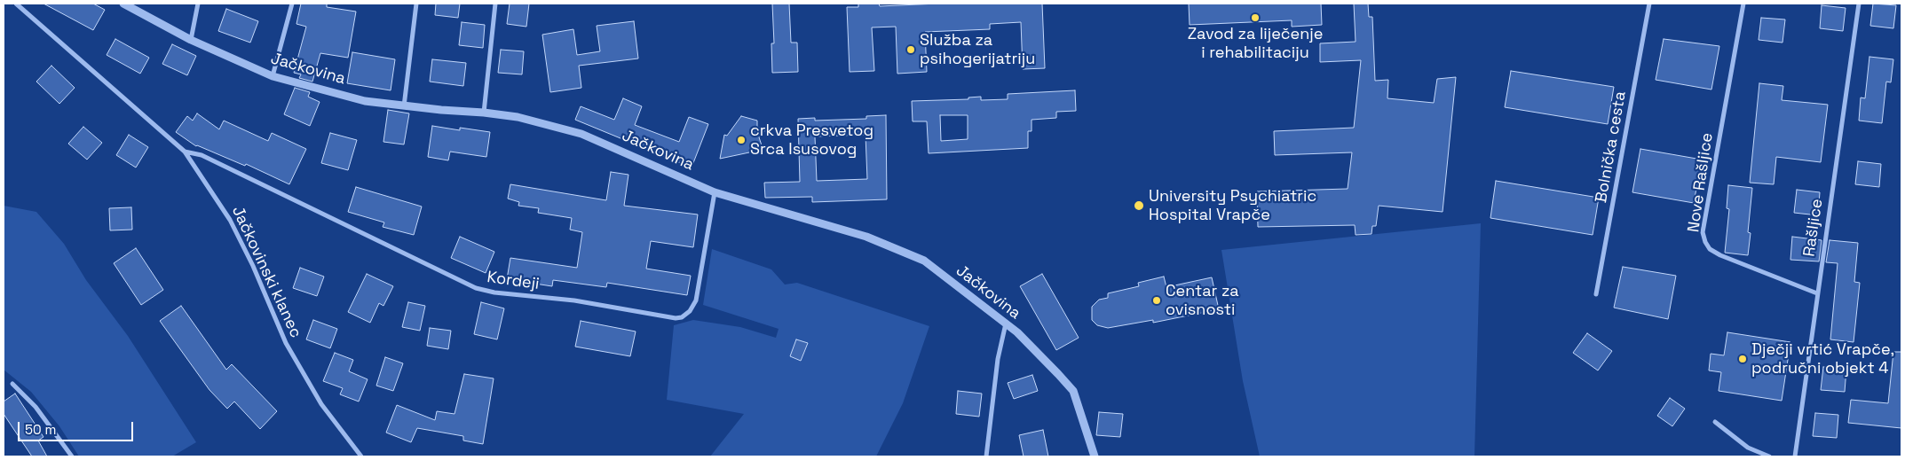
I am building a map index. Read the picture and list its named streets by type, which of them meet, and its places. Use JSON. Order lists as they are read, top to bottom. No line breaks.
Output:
{"streets":{"street":["Jačkovina","Bolnička cesta","Nove Rašljice","Rašljice","Jačkovinski klanec","Kordeji"]},"crossings":[["Jačkovina","Kordeji"],["Nove Rašljice","Rašljice"],["Jačkovinski klanec","Kordeji"]],"places":["Zavod za liječenje i rehabilitaciju","Služba za psihogerijatriju","crkva Presvetog Srca Isusovog","University Psychiatric Hospital Vrapče","Centar za ovisnosti","Dječji vrtić Vrapče, područni objekt 4"],"scale_bar":"50 m"}
